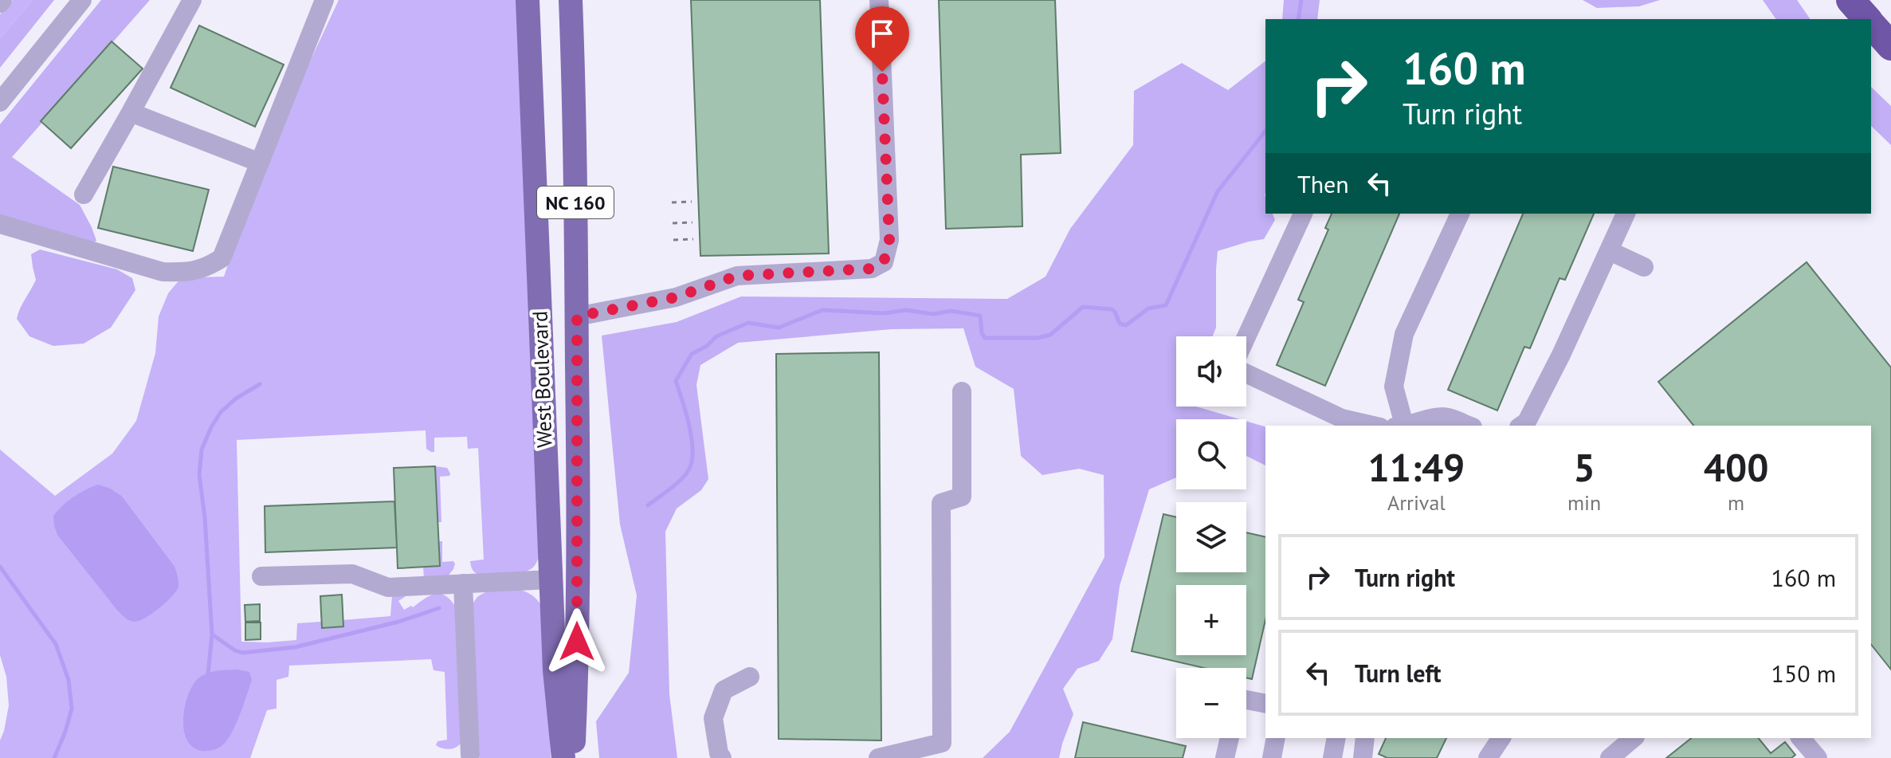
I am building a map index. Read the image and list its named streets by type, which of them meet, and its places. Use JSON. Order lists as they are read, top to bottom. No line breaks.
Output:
{"streets":{"main road":["NC 160","West Boulevard"]},"page":{"turn":["160 m","Turn right"],"then":"Then","map_buttons":["+","−"],"eta":["11:49","Arrival","5","min","400","m"],"list":[{"name":"Turn right","value":"160 m"},{"name":"Turn left","value":"150 m"}]}}
